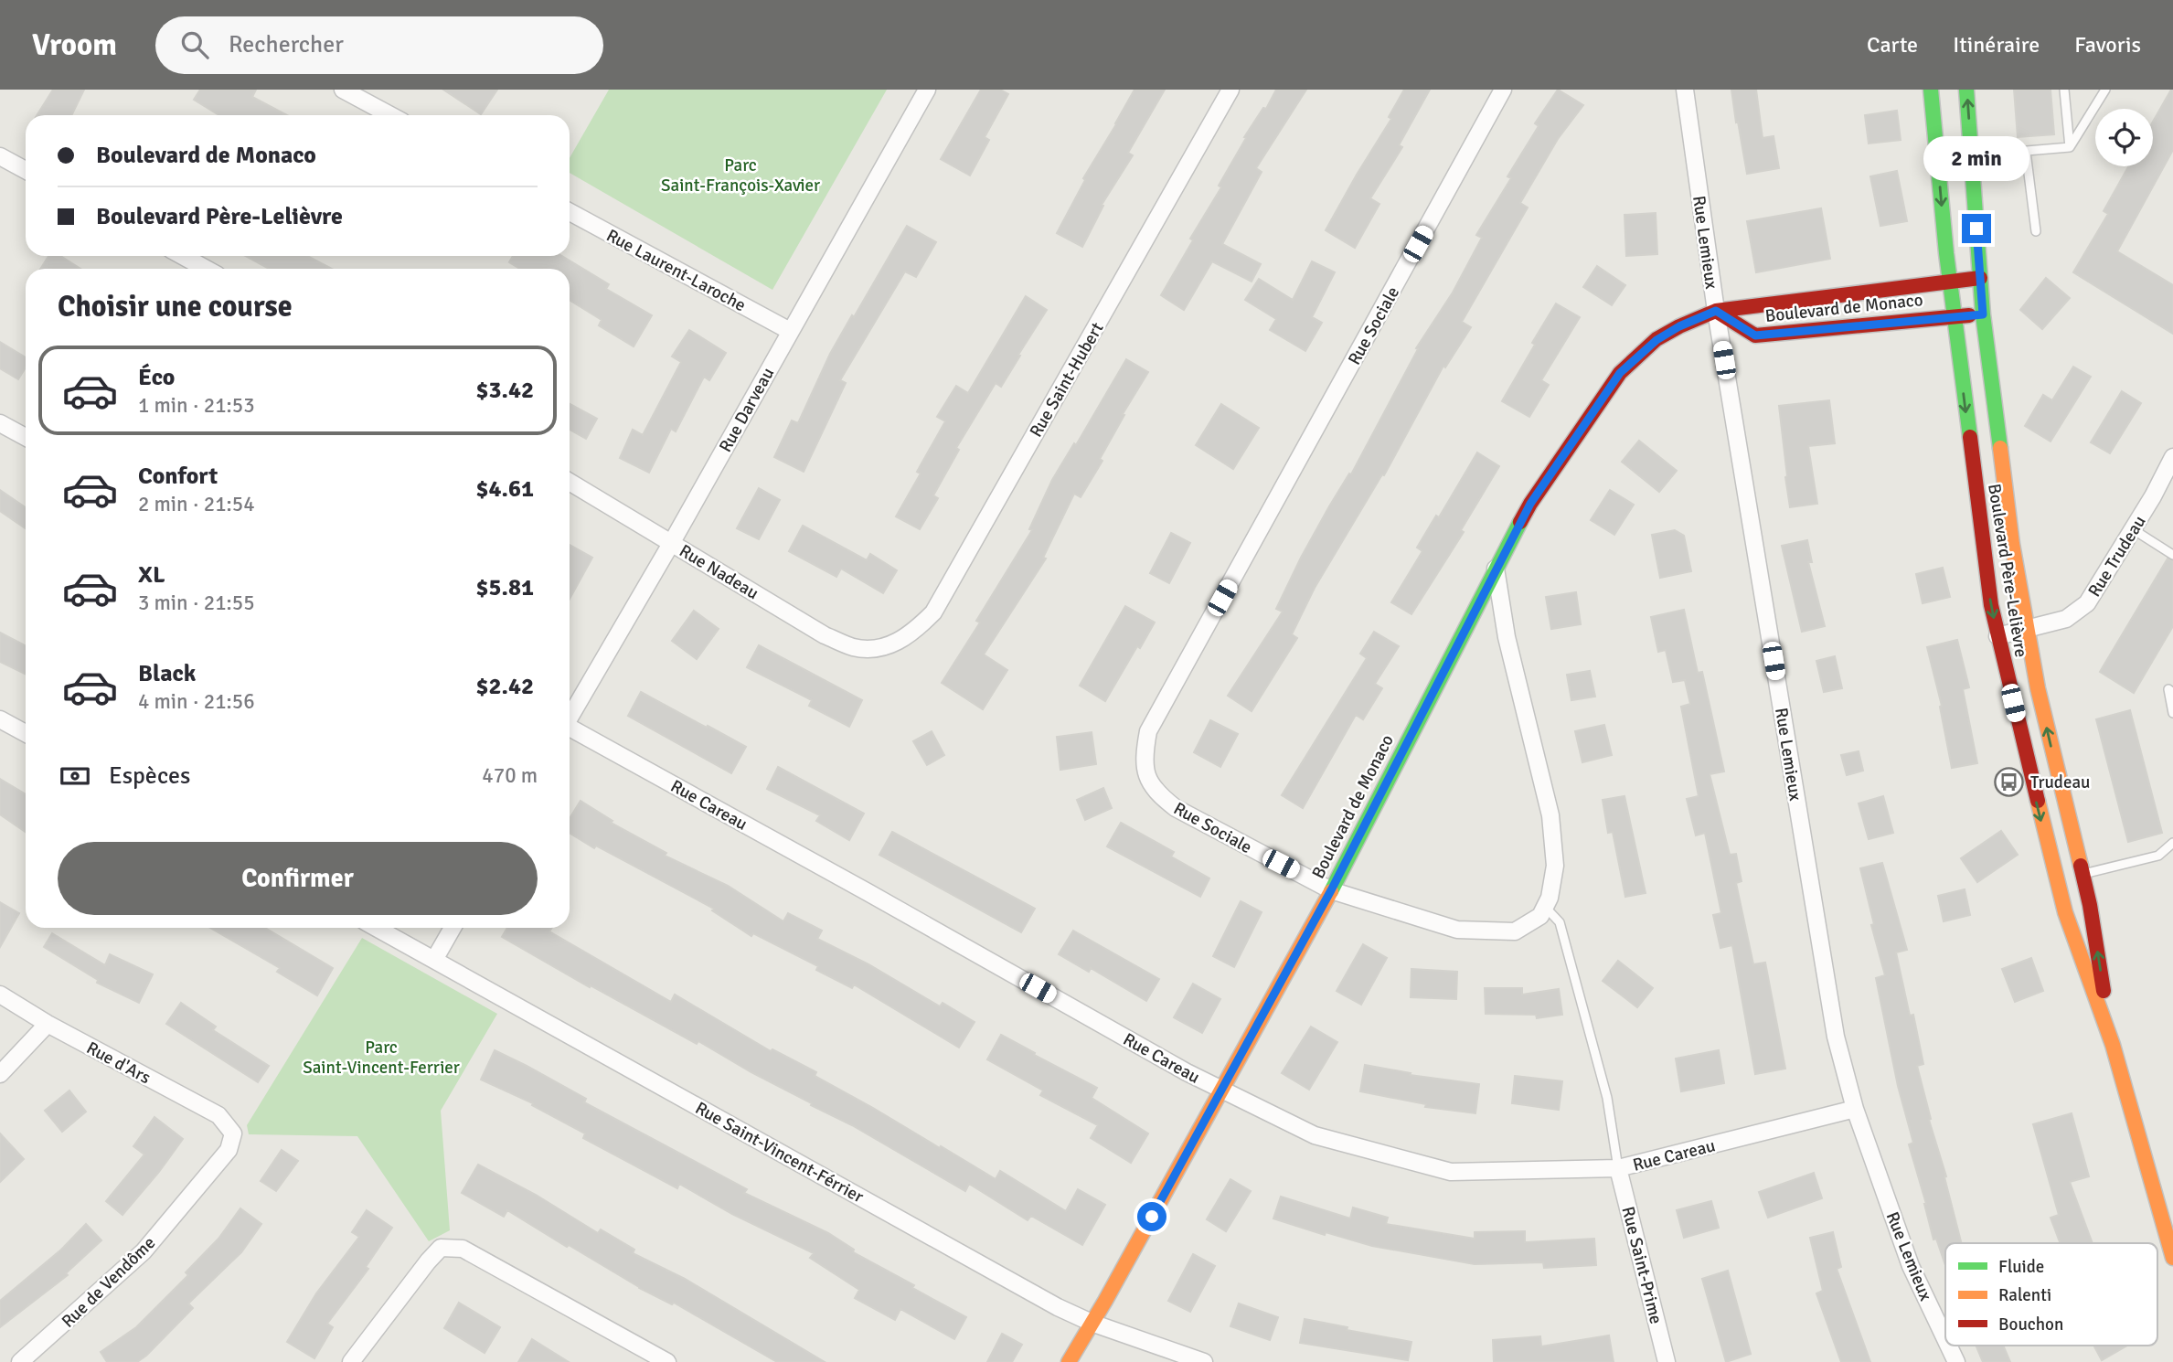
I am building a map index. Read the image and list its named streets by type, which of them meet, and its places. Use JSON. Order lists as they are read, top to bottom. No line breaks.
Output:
{"streets":{"main road":["Boulevard de Monaco","Boulevard Père-Lelièvre"],"street":["Rue Lemieux","Rue Laurent-Laroche","Rue Sociale","Rue Saint-Hubert","Rue Darveau","Rue Trudeau","Rue Nadeau","Rue Careau","Rue d'Ars","Rue Saint-Vincent-Férrier","Rue Saint-Prime","Rue de Vendôme"]},"crossings":[["Rue Lemieux","Boulevard de Monaco"],["Rue Lemieux","Rue Careau"],["Rue Laurent-Laroche","Rue Darveau"],["Boulevard de Monaco","Rue Sociale"],["Boulevard de Monaco","Boulevard Père-Lelièvre"],["Boulevard de Monaco","Rue Careau"],["Boulevard de Monaco","Rue Saint-Vincent-Férrier"],["Rue Saint-Hubert","Rue Nadeau"],["Rue Darveau","Rue Nadeau"],["Rue Trudeau","Boulevard Père-Lelièvre"],["Rue Careau","Rue Saint-Prime"],["Rue d'Ars","Rue de Vendôme"]],"parks":["Parc Saint-François-Xavier","Parc Saint-Vincent-Ferrier"],"places":{"bus stop":["Trudeau"]},"legend":["Fluide","Ralenti","Bouchon"],"page":{"header":"Vroom","search":"Rechercher","nav":["Carte","Itinéraire","Favoris"],"banner":["Boulevard de Monaco","Boulevard Père-Lelièvre"],"bubble":"2 min","heading":"Choisir une course","list":[{"name":"Éco","note":"1 min · 21:53","value":"$3.42"},{"name":"Confort","note":"2 min · 21:54","value":"$4.61"},{"name":"XL","note":"3 min · 21:55","value":"$5.81"},{"name":"Black","note":"4 min · 21:56","value":"$2.42"}],"pay":["Espèces","470 m"],"buttons":"Confirmer"}}
